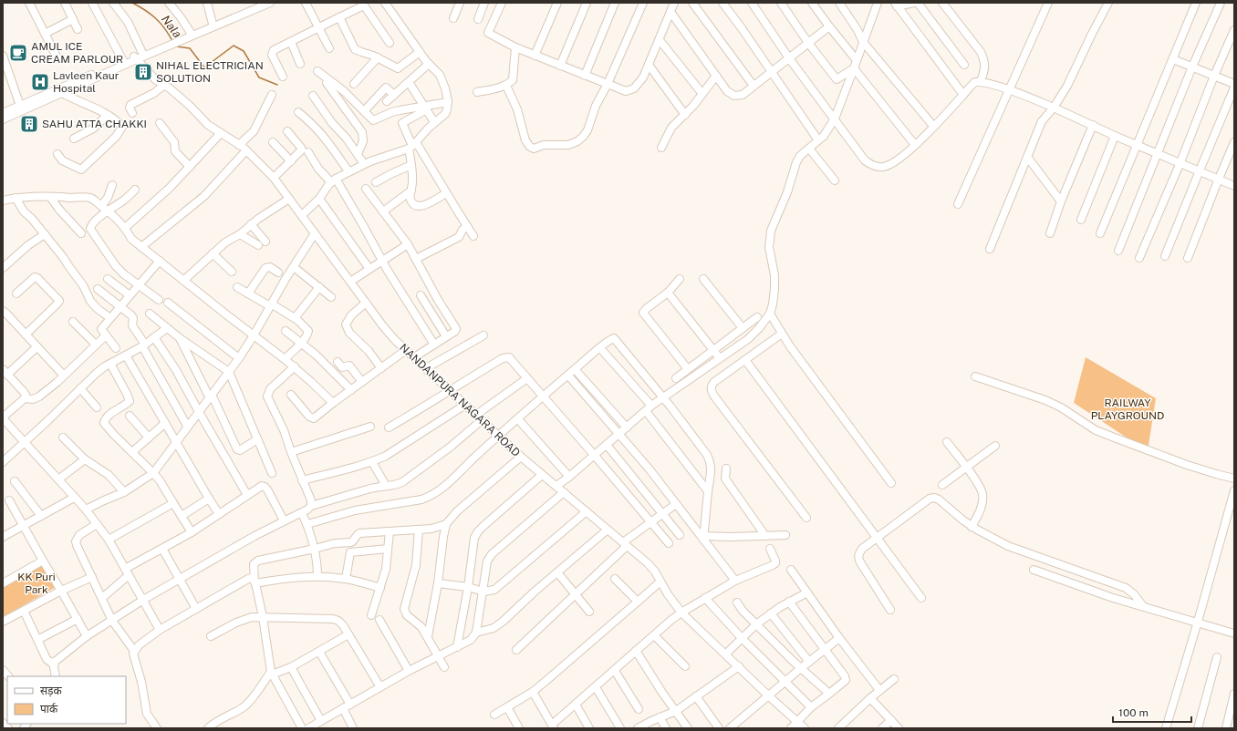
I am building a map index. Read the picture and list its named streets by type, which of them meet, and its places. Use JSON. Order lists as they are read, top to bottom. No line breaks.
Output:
{"streets":{"street":["NANDANPURA NAGARA ROAD"]},"water":["Nala"],"parks":["RAILWAY PLAYGROUND","KK Puri Park"],"places":{"cafe":["AMUL ICE CREAM PARLOUR"],"building":["NIHAL ELECTRICIAN SOLUTION","SAHU ATTA CHAKKI"],"hospital":["Lavleen Kaur Hospital"]},"legend":["सड़क","पार्क"],"scale_bar":"100 m"}
